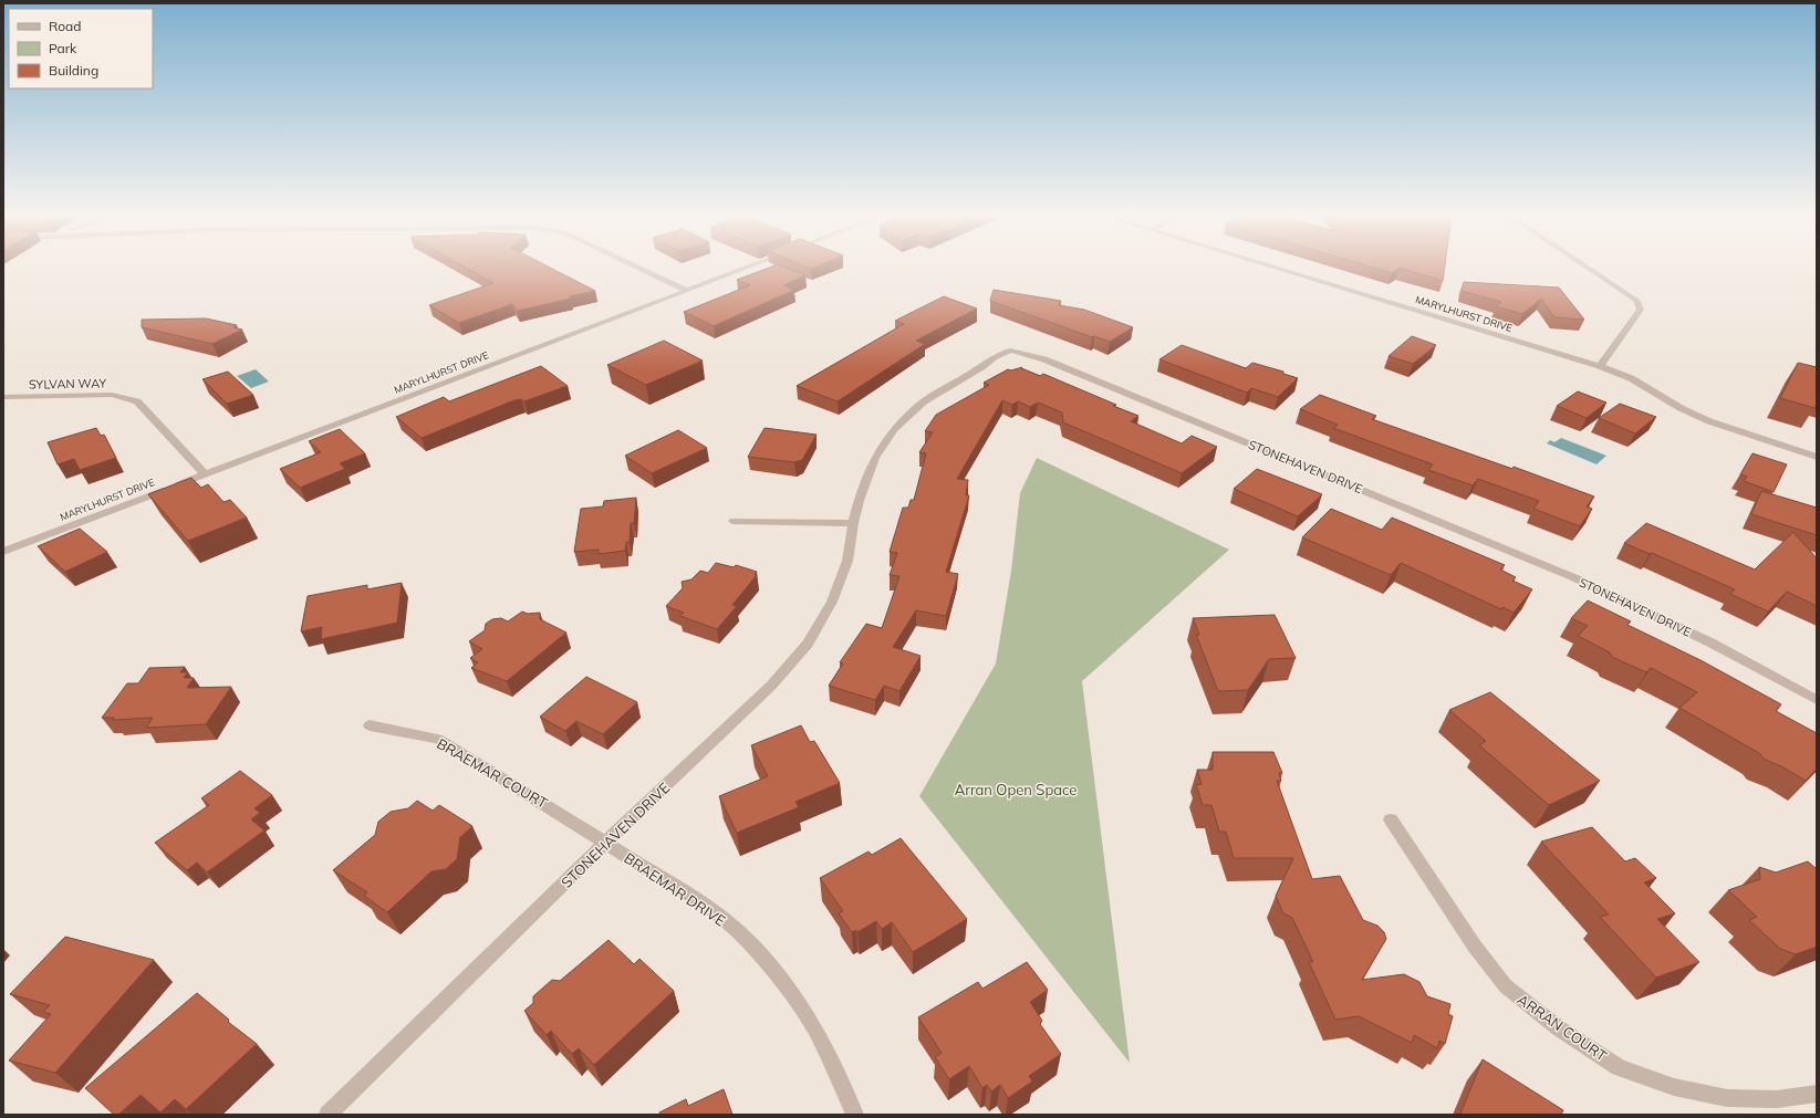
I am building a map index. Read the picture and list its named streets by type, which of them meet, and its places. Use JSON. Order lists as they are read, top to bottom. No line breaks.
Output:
{"streets":{"street":["MARYLHURST DRIVE","SYLVAN WAY","STONEHAVEN DRIVE","BRAEMAR COURT","BRAEMAR DRIVE","ARRAN COURT"]},"crossings":[["MARYLHURST DRIVE","SYLVAN WAY"],["STONEHAVEN DRIVE","BRAEMAR COURT"],["STONEHAVEN DRIVE","BRAEMAR DRIVE"],["BRAEMAR COURT","BRAEMAR DRIVE"]],"parks":["Arran Open Space"],"legend":["Road","Park","Building"]}
